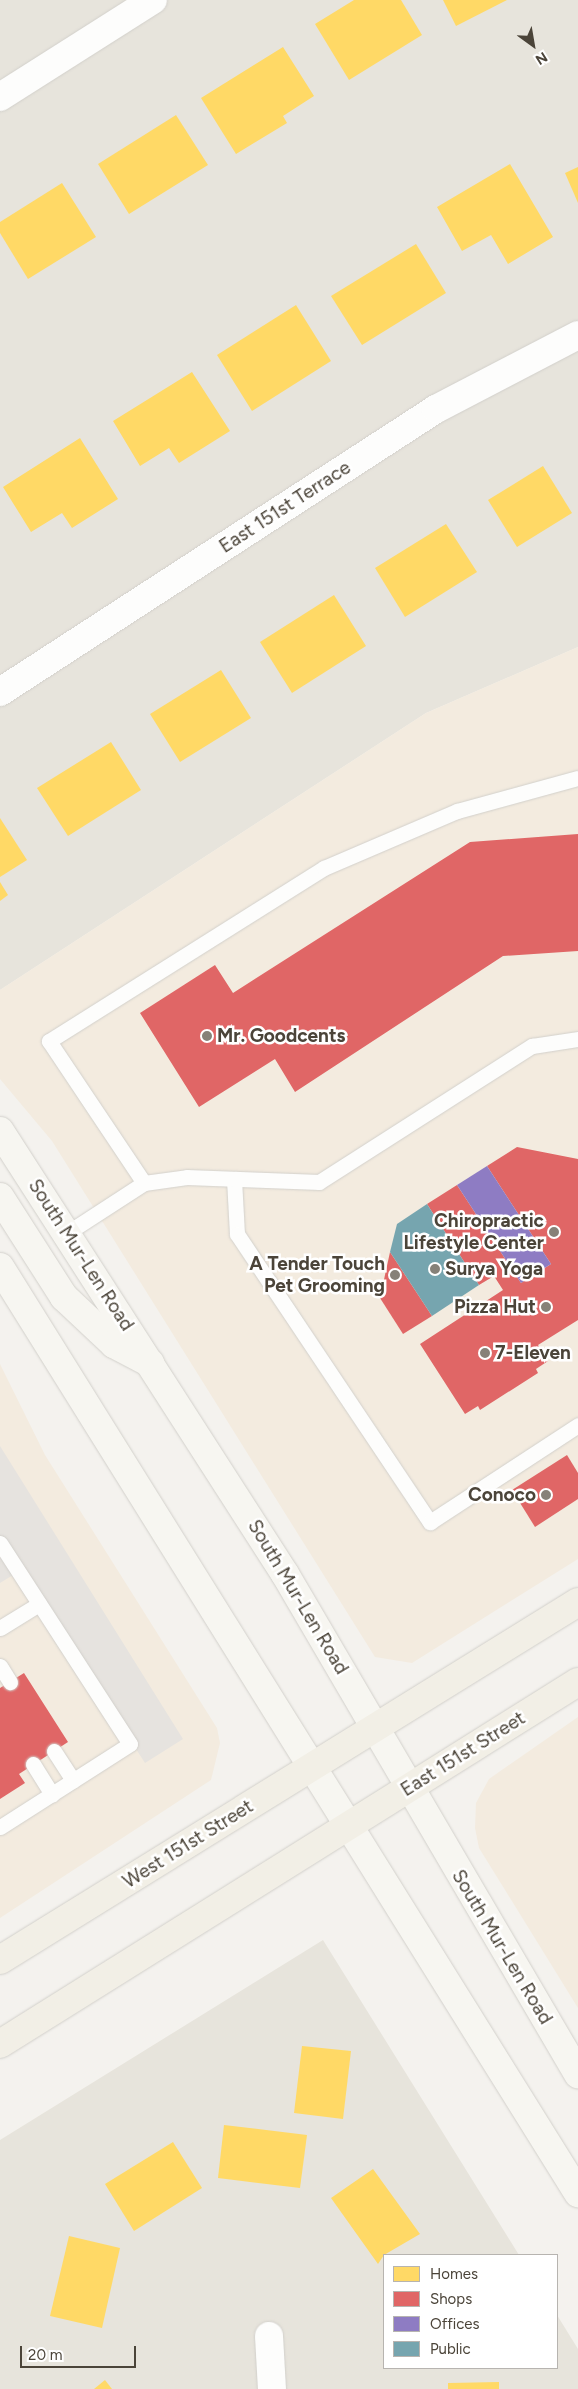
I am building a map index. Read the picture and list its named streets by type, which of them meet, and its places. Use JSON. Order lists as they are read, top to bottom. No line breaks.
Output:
{"streets":{"main road":["South Mur-Len Road","East 151st Street","West 151st Street"],"street":["East 151st Terrace"]},"crossings":[["South Mur-Len Road","East 151st Street"],["South Mur-Len Road","West 151st Street"]],"places":["Mr. Goodcents","Chiropractic Lifestyle Center","Surya Yoga","A Tender Touch Pet Grooming","Pizza Hut","7-Eleven","Conoco"],"legend":["Homes","Shops","Offices","Public"],"scale_bar":"20 m","north":"bottom right"}
